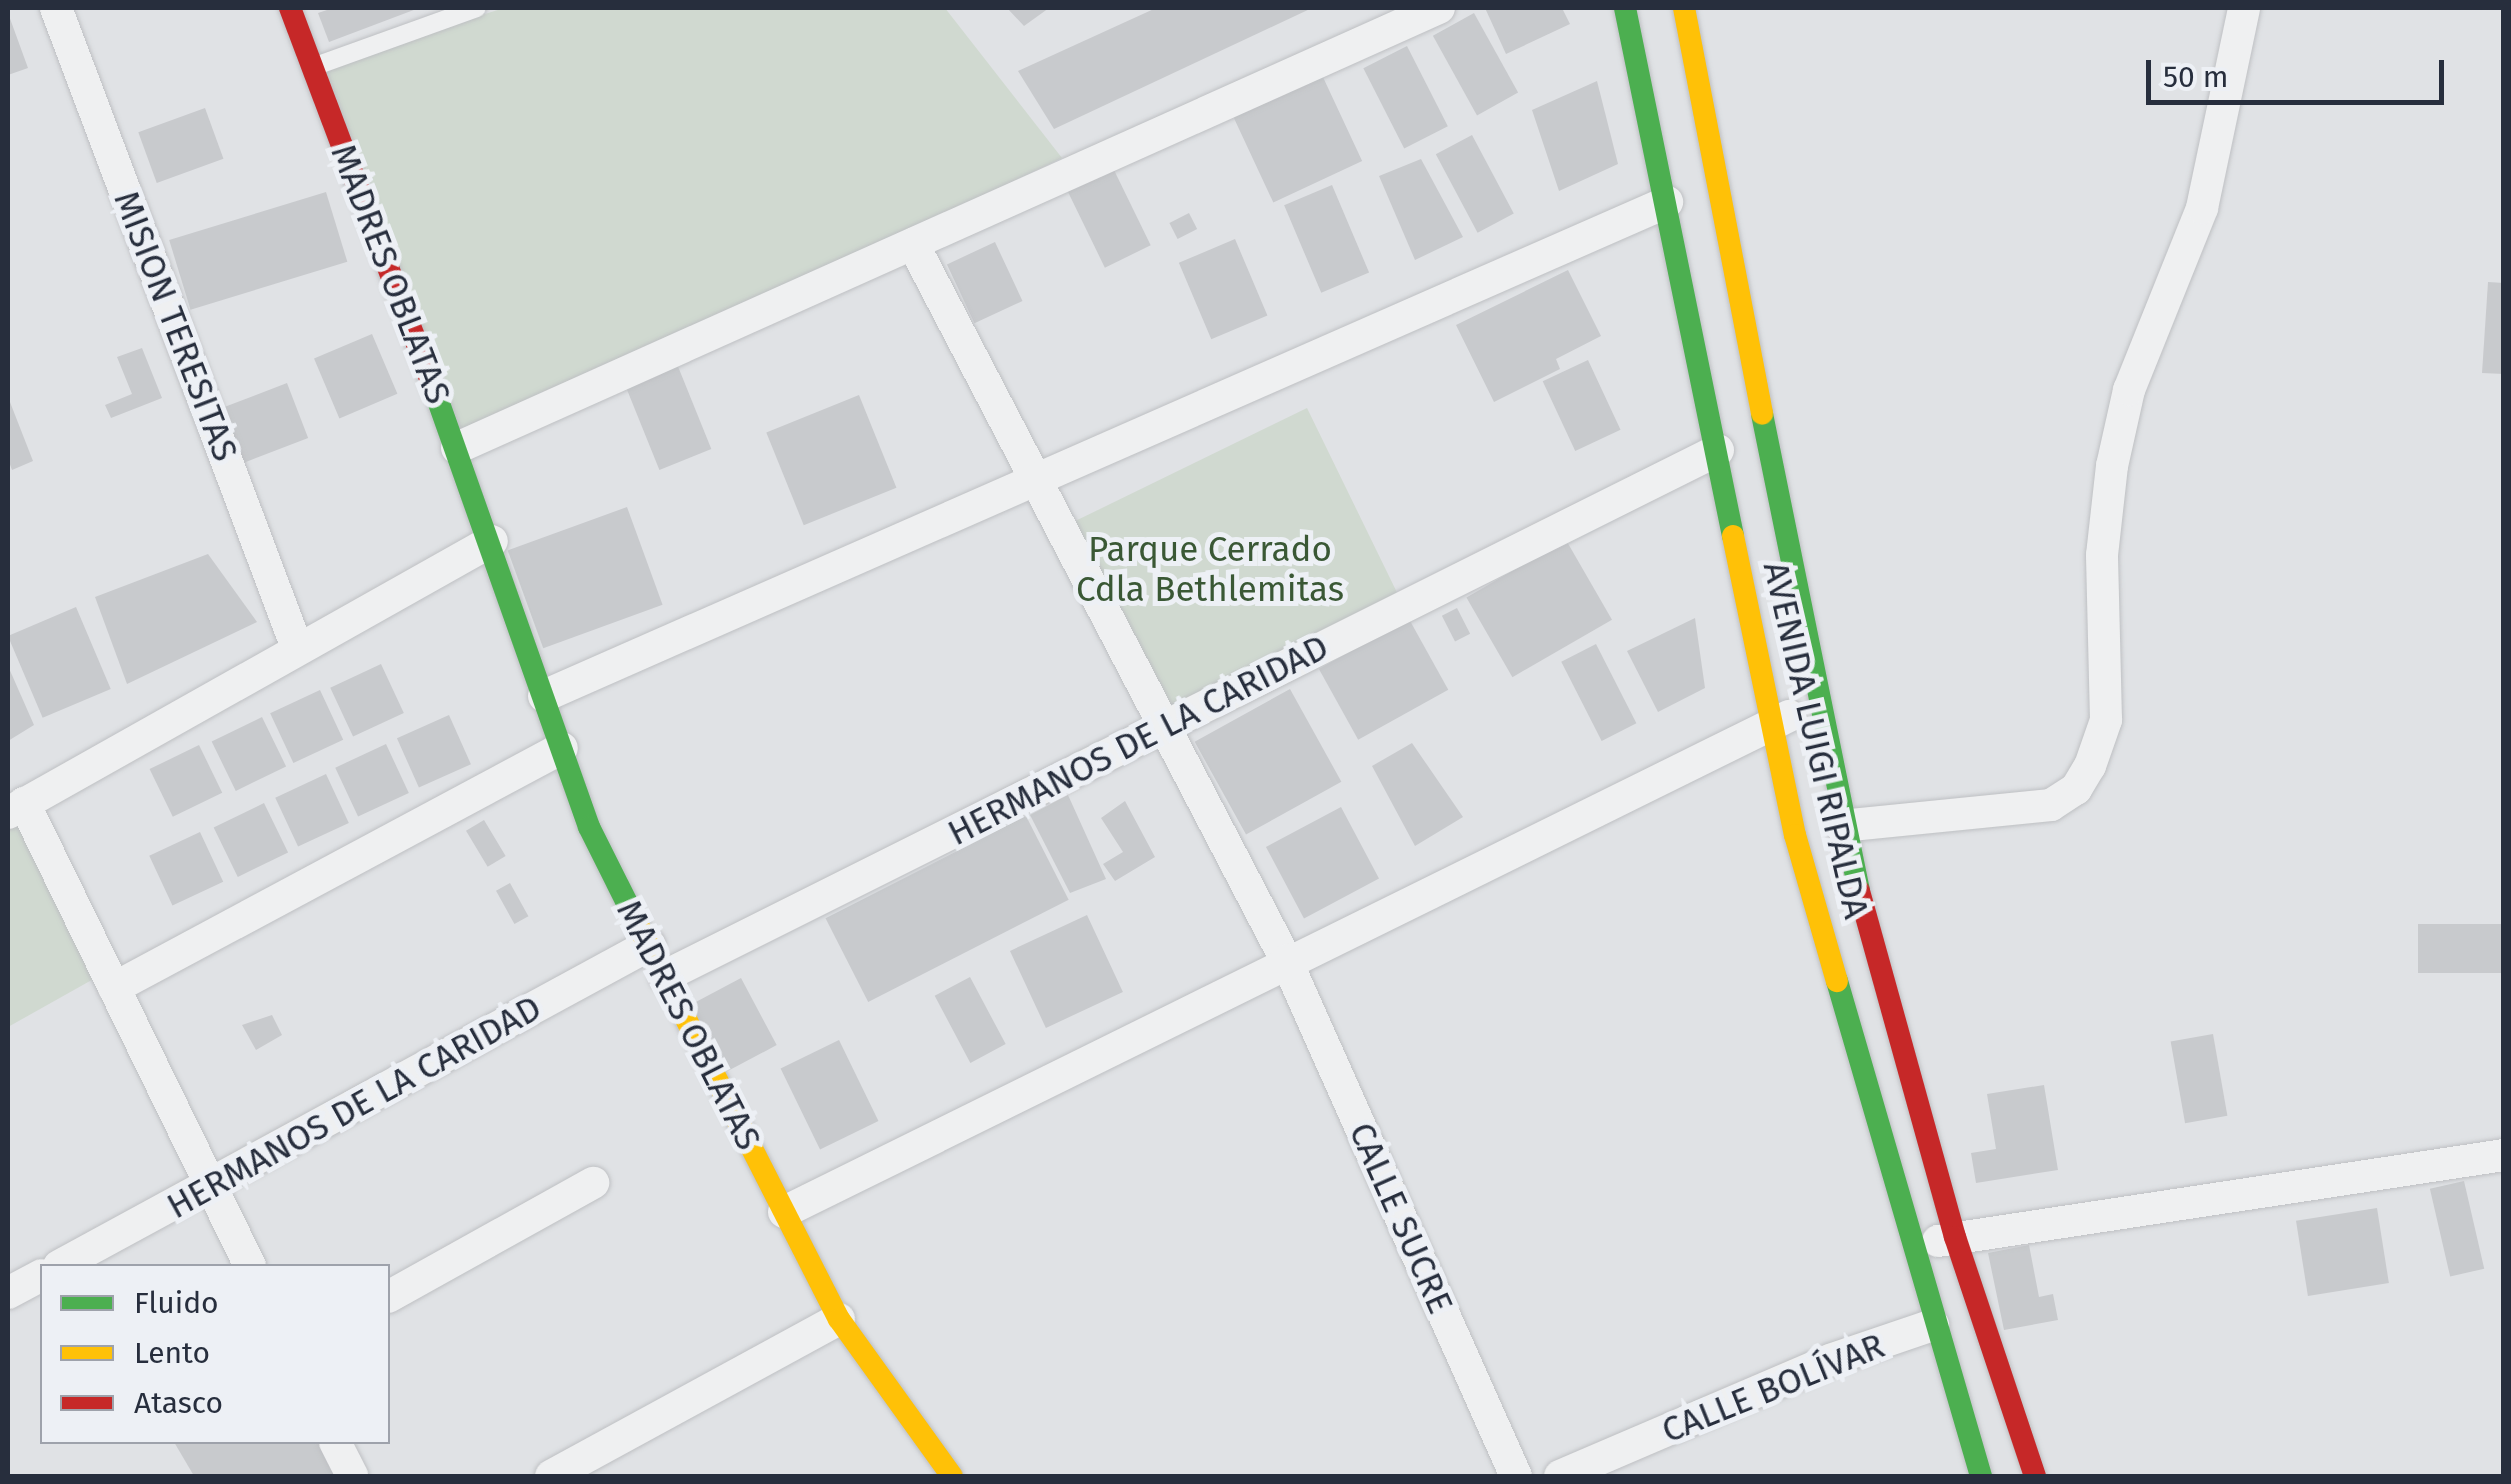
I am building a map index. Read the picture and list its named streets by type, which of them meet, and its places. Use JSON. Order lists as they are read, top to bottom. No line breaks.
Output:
{"streets":{"street":["MADRES OBLATAS","MISION TERESITAS","HERMANOS DE LA CARIDAD","AVENIDA LUIGI RIPALDA","CALLE SUCRE","CALLE BOLÍVAR"]},"crossings":[["MADRES OBLATAS","HERMANOS DE LA CARIDAD"],["HERMANOS DE LA CARIDAD","AVENIDA LUIGI RIPALDA"],["HERMANOS DE LA CARIDAD","CALLE SUCRE"],["AVENIDA LUIGI RIPALDA","CALLE BOLÍVAR"]],"parks":["Parque Cerrado Cdla Bethlemitas"],"legend":["Fluido","Lento","Atasco"],"scale_bar":"50 m"}
